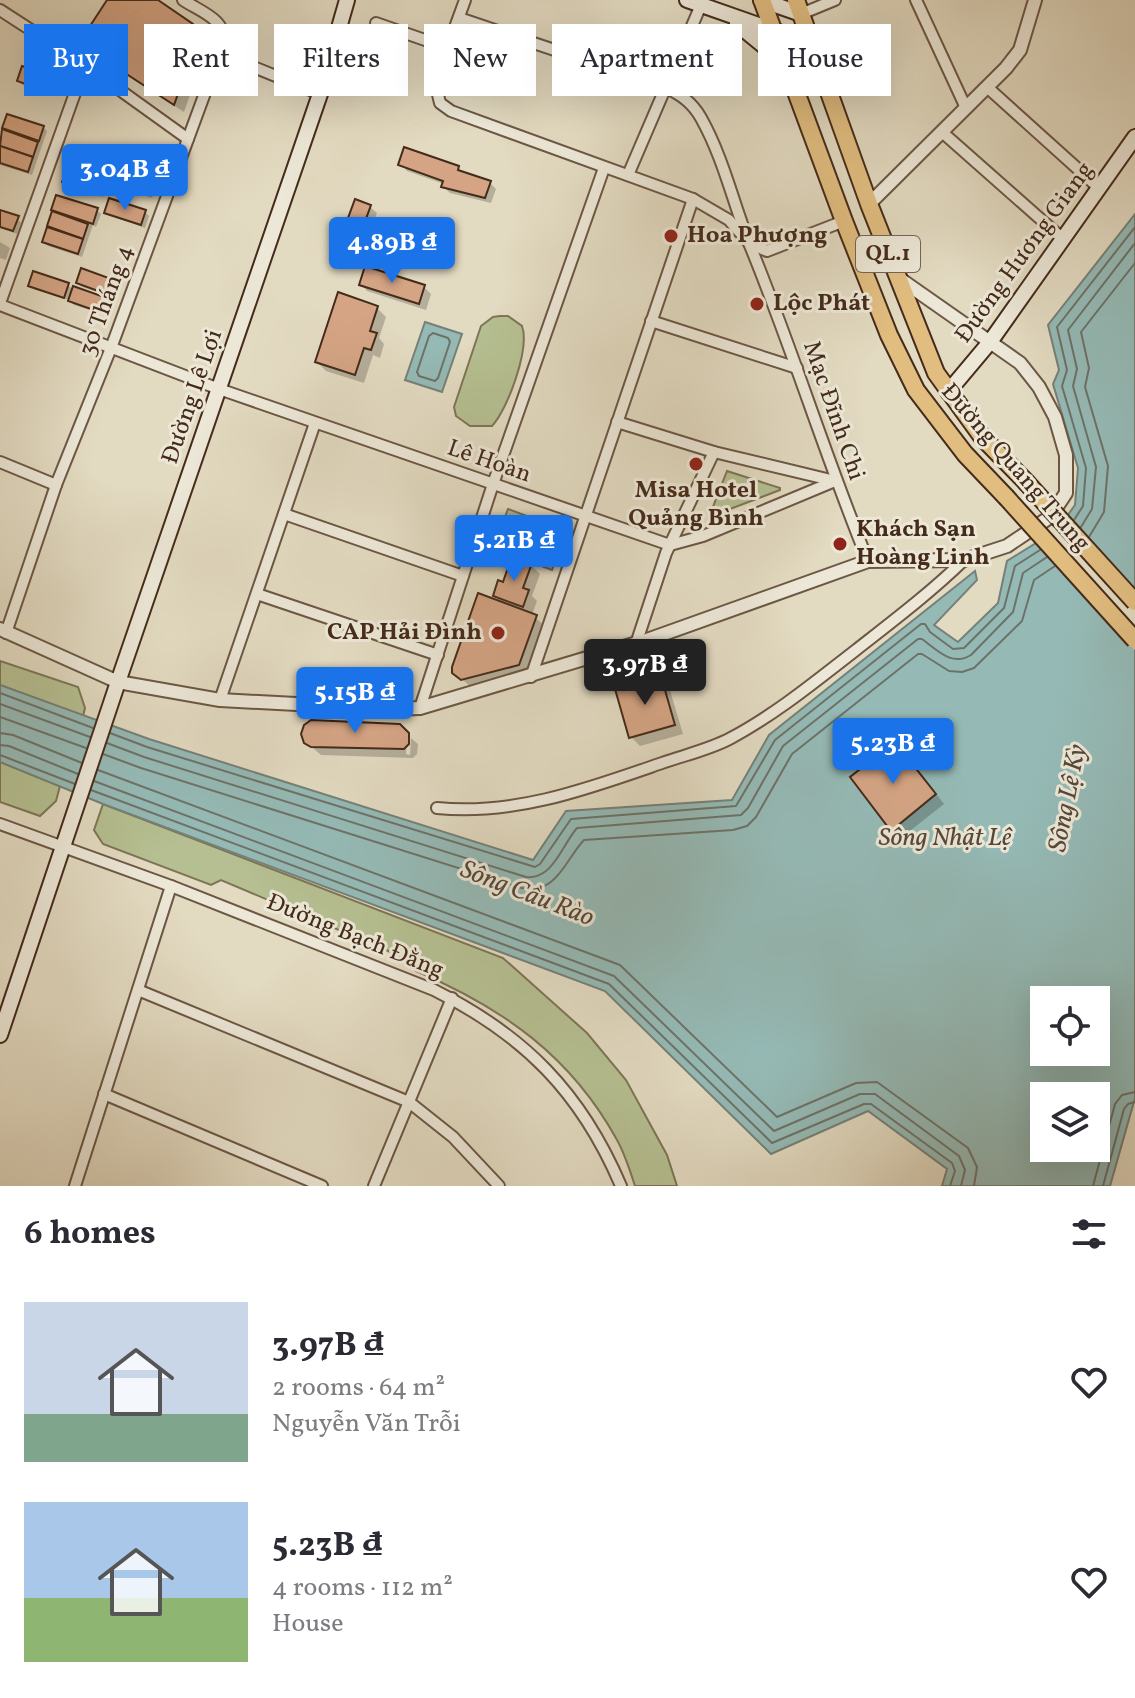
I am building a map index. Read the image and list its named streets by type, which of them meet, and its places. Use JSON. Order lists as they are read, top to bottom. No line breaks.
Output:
{"streets":{"main road":["Đường Hương Giang","QL.1","Đường Lê Lợi","Đường Quang Trung"],"street":["30 Tháng 4","Mạc Đĩnh Chi","Lê Hoàn","Đường Bạch Đằng"]},"crossings":[["Đường Hương Giang","Đường Quang Trung"],["30 Tháng 4","Lê Hoàn"],["Đường Lê Lợi","Lê Hoàn"],["Đường Lê Lợi","Đường Bạch Đằng"]],"water":["Sông Lệ Kỳ","Sông Nhật Lệ","Sông Cầu Rào"],"places":["Hoa Phượng","Lộc Phát","Misa Hotel Quảng Bình","Khách Sạn Hoàng Linh","CAP Hải Đình"],"page":{"chip":["Buy","Rent","Filters","New","Apartment","House"],"price":["3.04B ₫","4.89B ₫","5.21B ₫","3.97B ₫","5.15B ₫","5.23B ₫"],"heading":"6 homes","list":[{"name":"3.97B ₫","note":"2 rooms · 64 m² · Nguyễn Văn Trỗi"},{"name":"5.23B ₫","note":"4 rooms · 112 m² · House"}]}}
